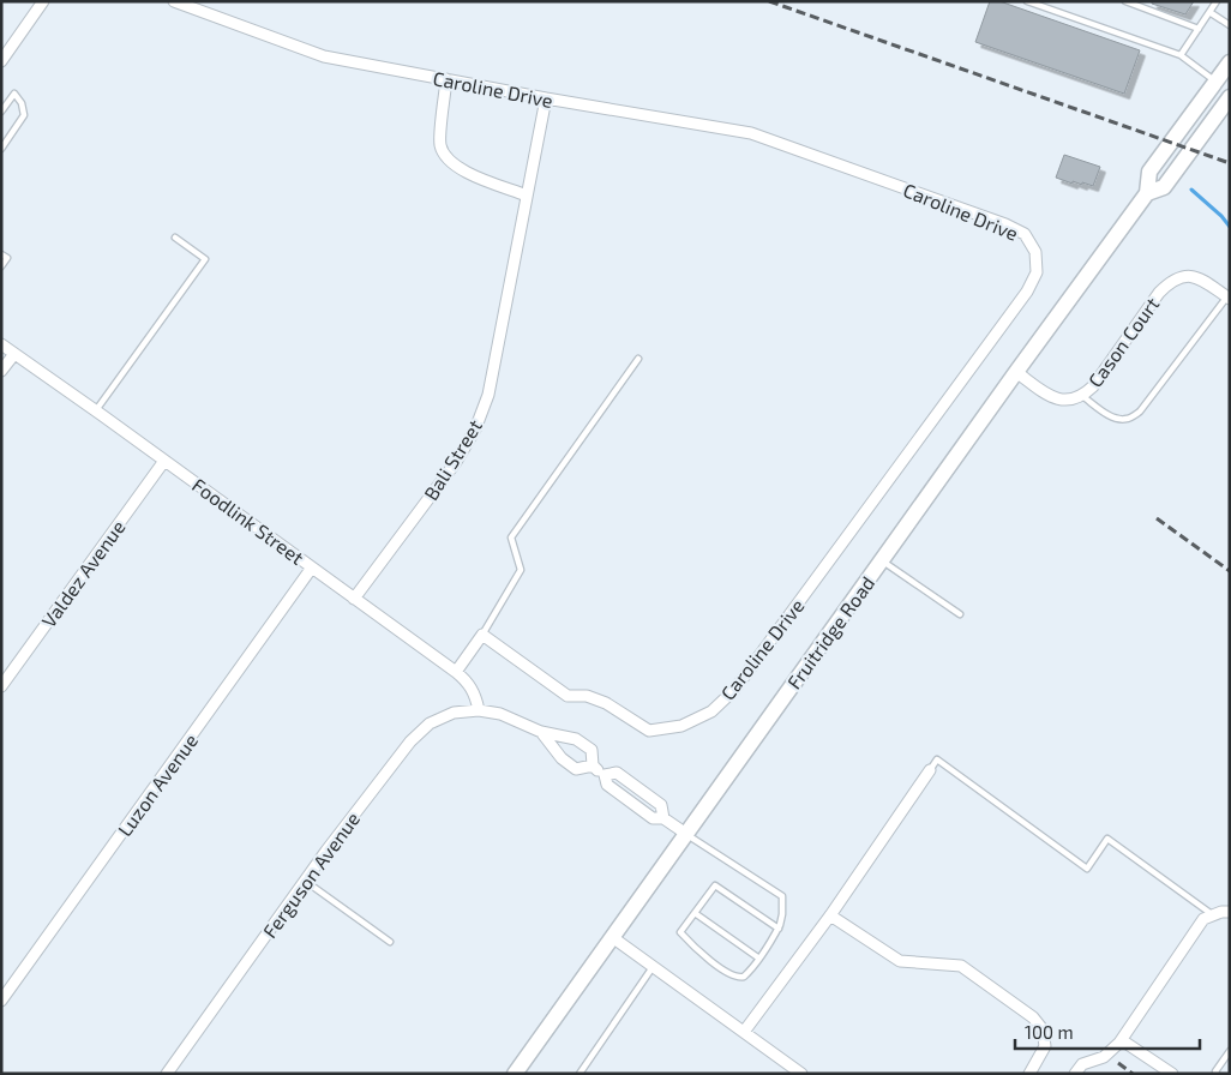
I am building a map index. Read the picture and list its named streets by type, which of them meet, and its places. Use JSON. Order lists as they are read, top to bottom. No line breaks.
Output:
{"streets":{"main road":["Fruitridge Road"],"street":["Caroline Drive","Cason Court","Bali Street","Foodlink Street","Valdez Avenue","Luzon Avenue","Ferguson Avenue"]},"crossings":[["Caroline Drive","Bali Street"],["Cason Court","Fruitridge Road"],["Bali Street","Foodlink Street"],["Foodlink Street","Valdez Avenue"],["Foodlink Street","Luzon Avenue"],["Foodlink Street","Ferguson Avenue"]],"scale_bar":"100 m"}
